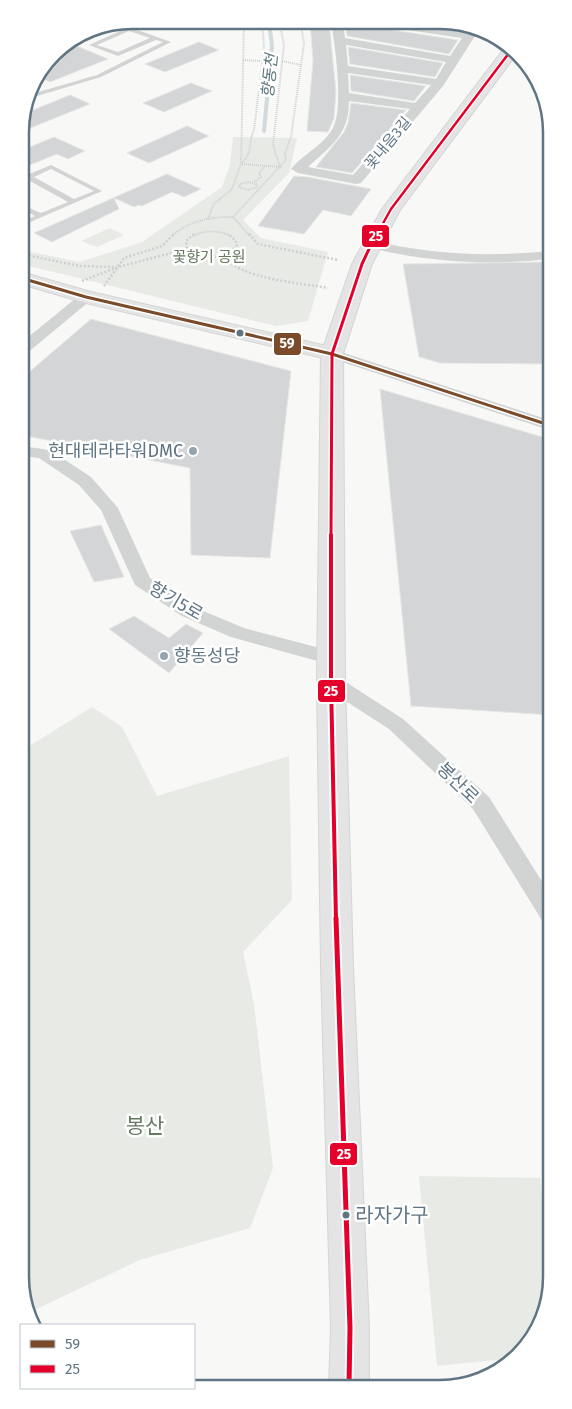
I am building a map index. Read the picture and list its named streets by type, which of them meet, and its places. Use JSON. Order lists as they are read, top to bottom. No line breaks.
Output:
{"streets":{"street":["꽃내음3길","향기5로","봉산로"]},"crossings":[["향기5로","봉산로"]],"water":["향동천"],"parks":["꽃향기 공원","봉산"],"places":["현대테라타워DMC","향동성당","라자가구"],"lines":["transit line 25","transit line 59"],"legend":["59","25"]}
